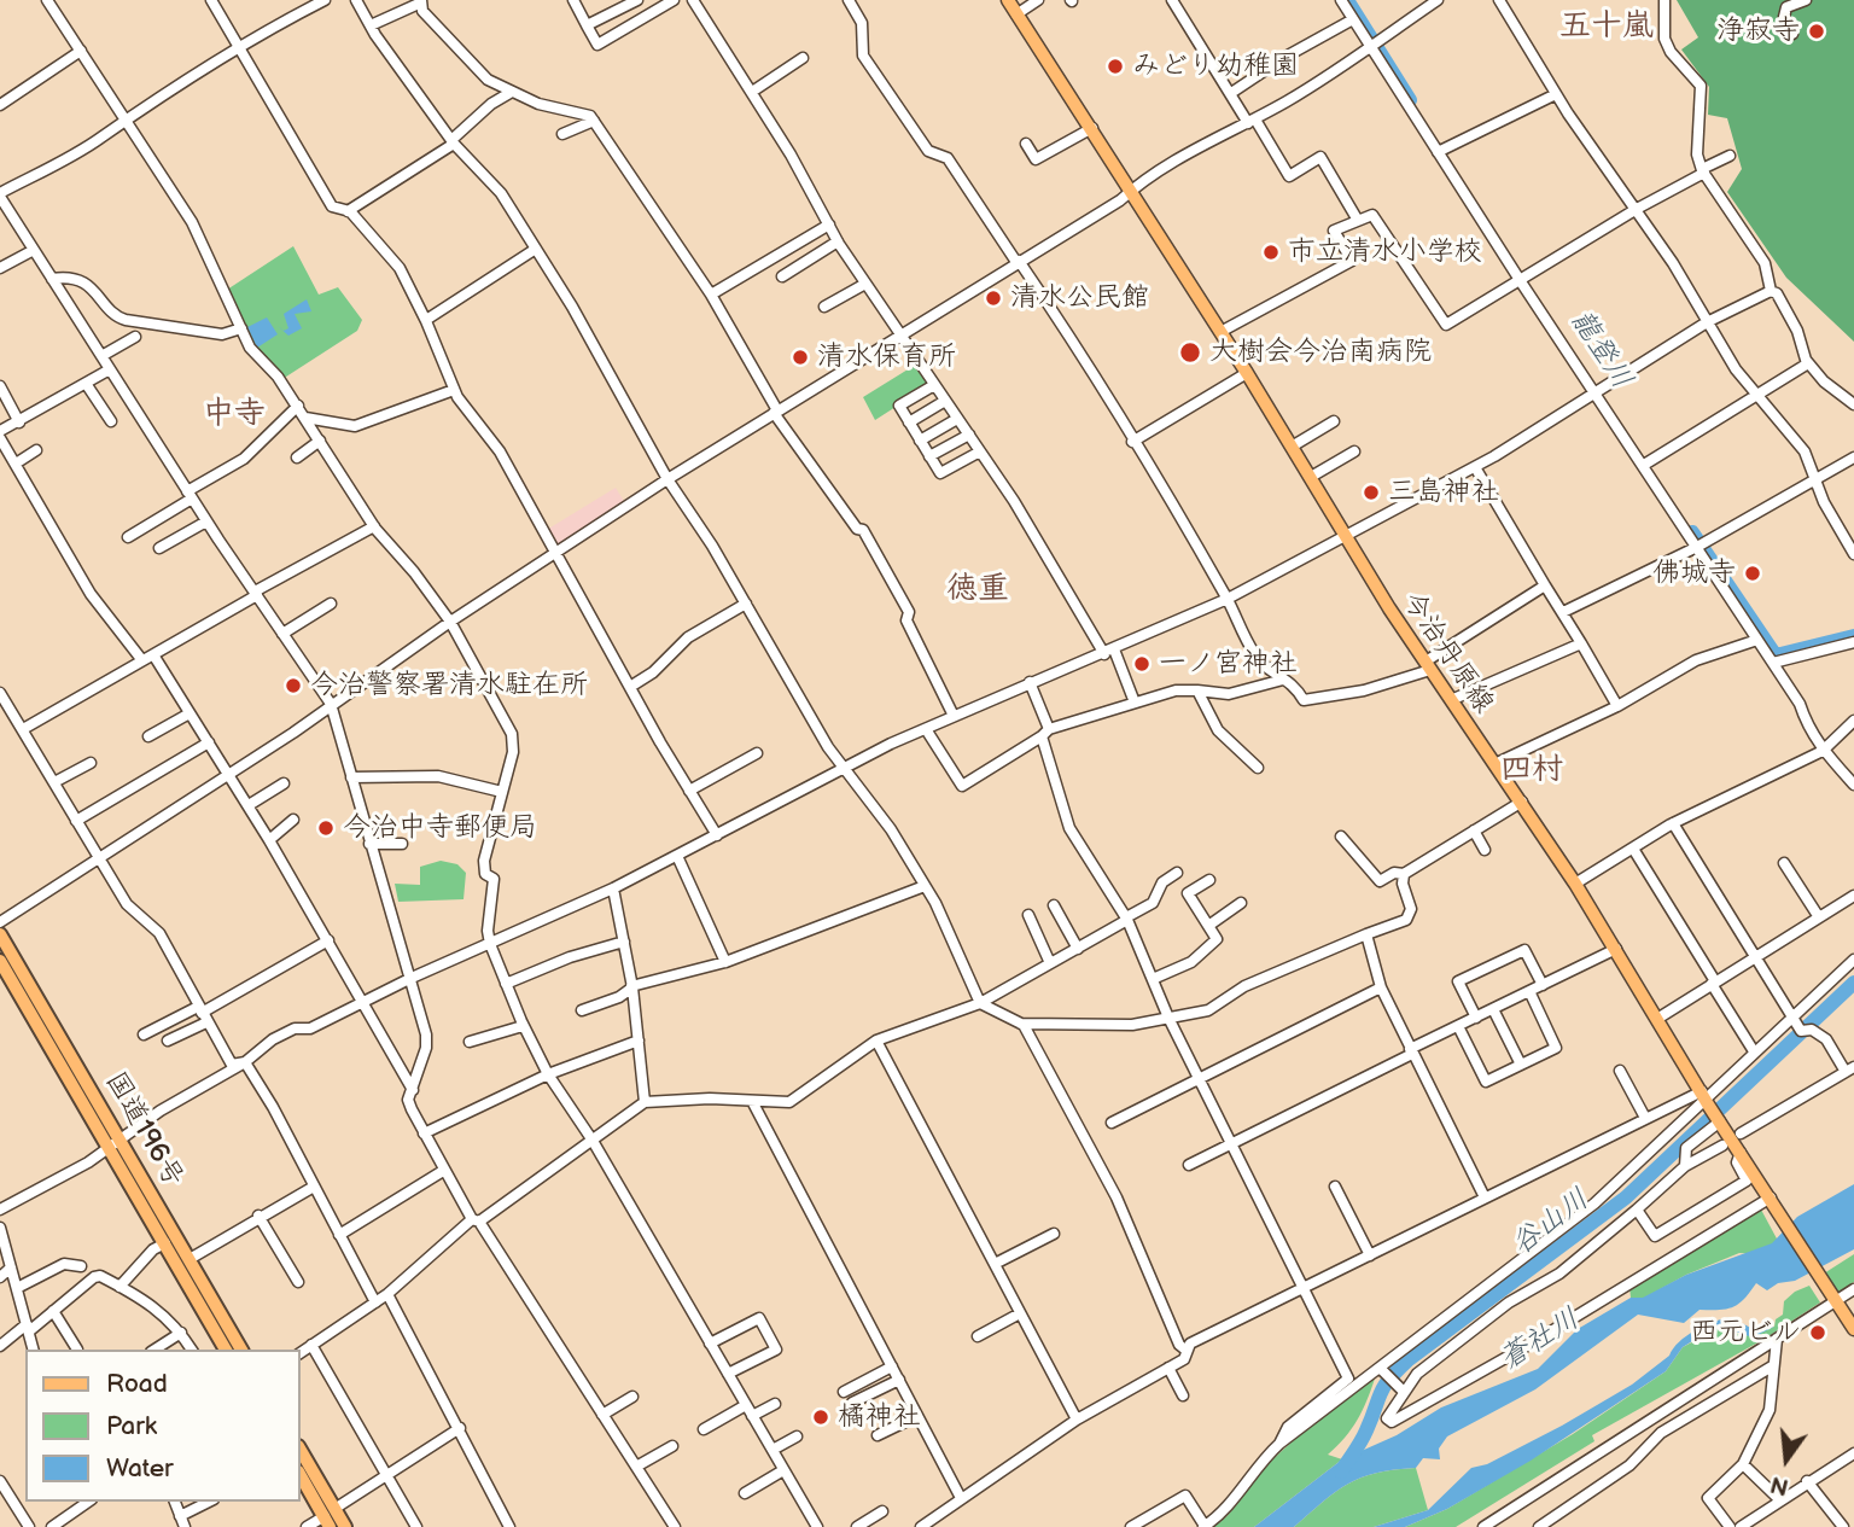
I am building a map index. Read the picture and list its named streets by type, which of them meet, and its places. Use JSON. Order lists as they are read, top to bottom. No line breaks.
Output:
{"streets":{"highway":["国道196号"],"main road":["今治丹原線"]},"districts":["五十嵐","中寺","徳重","四村"],"water":["龍登川","谷山川","蒼社川"],"places":["浄寂寺","みどり幼稚園","市立清水小学校","清水公民館","大樹会今治南病院","清水保育所","三島神社","佛城寺","一ノ宮神社","今治警察署清水駐在所","今治中寺郵便局","西元ビル","橘神社"],"legend":["Road","Park","Water"],"north":"bottom"}
